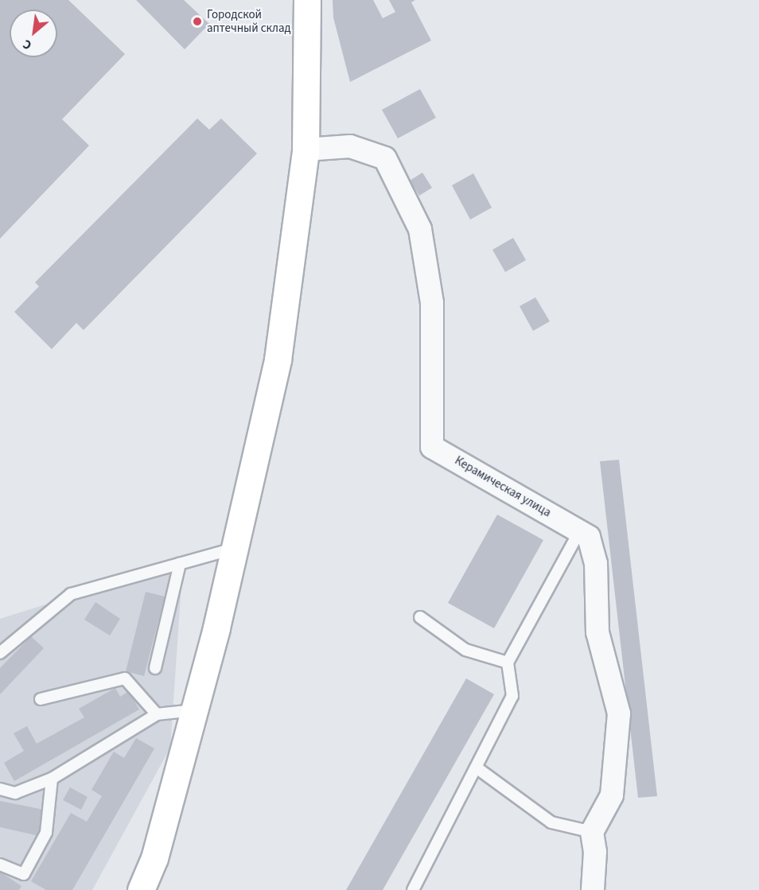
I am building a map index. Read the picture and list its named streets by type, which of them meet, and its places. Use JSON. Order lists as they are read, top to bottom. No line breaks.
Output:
{"streets":{"street":["Керамическая улица"]},"places":["Городской аптечный склад"],"north":"bottom left"}
